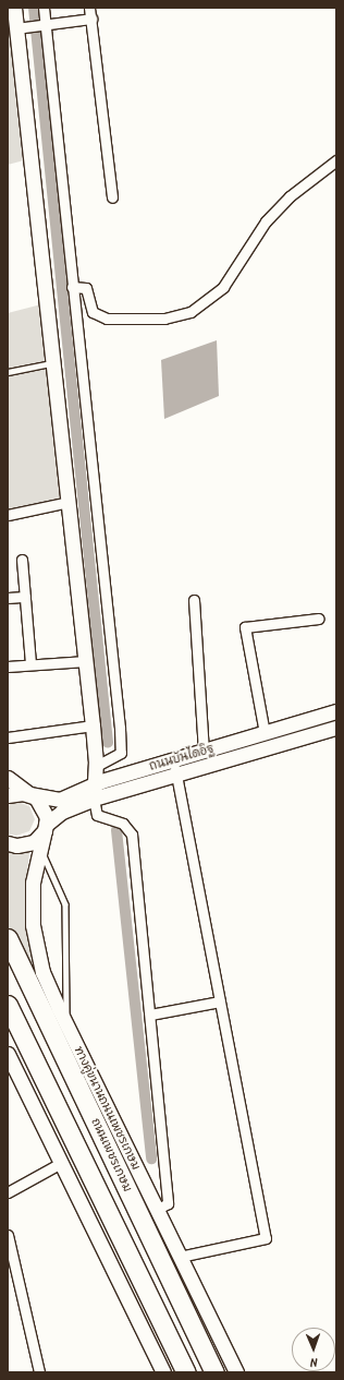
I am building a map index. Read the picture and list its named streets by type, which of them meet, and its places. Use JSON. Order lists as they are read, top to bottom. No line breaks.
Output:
{"streets":{"highway":["ถนนเพชรเกษม"],"main road":["ถนนบันไดอิฐ","ทางคู่ขนานถนนเพชรเกษม"]},"crossings":[["ถนนบันไดอิฐ","ทางคู่ขนานถนนเพชรเกษม"]],"north":"bottom"}
